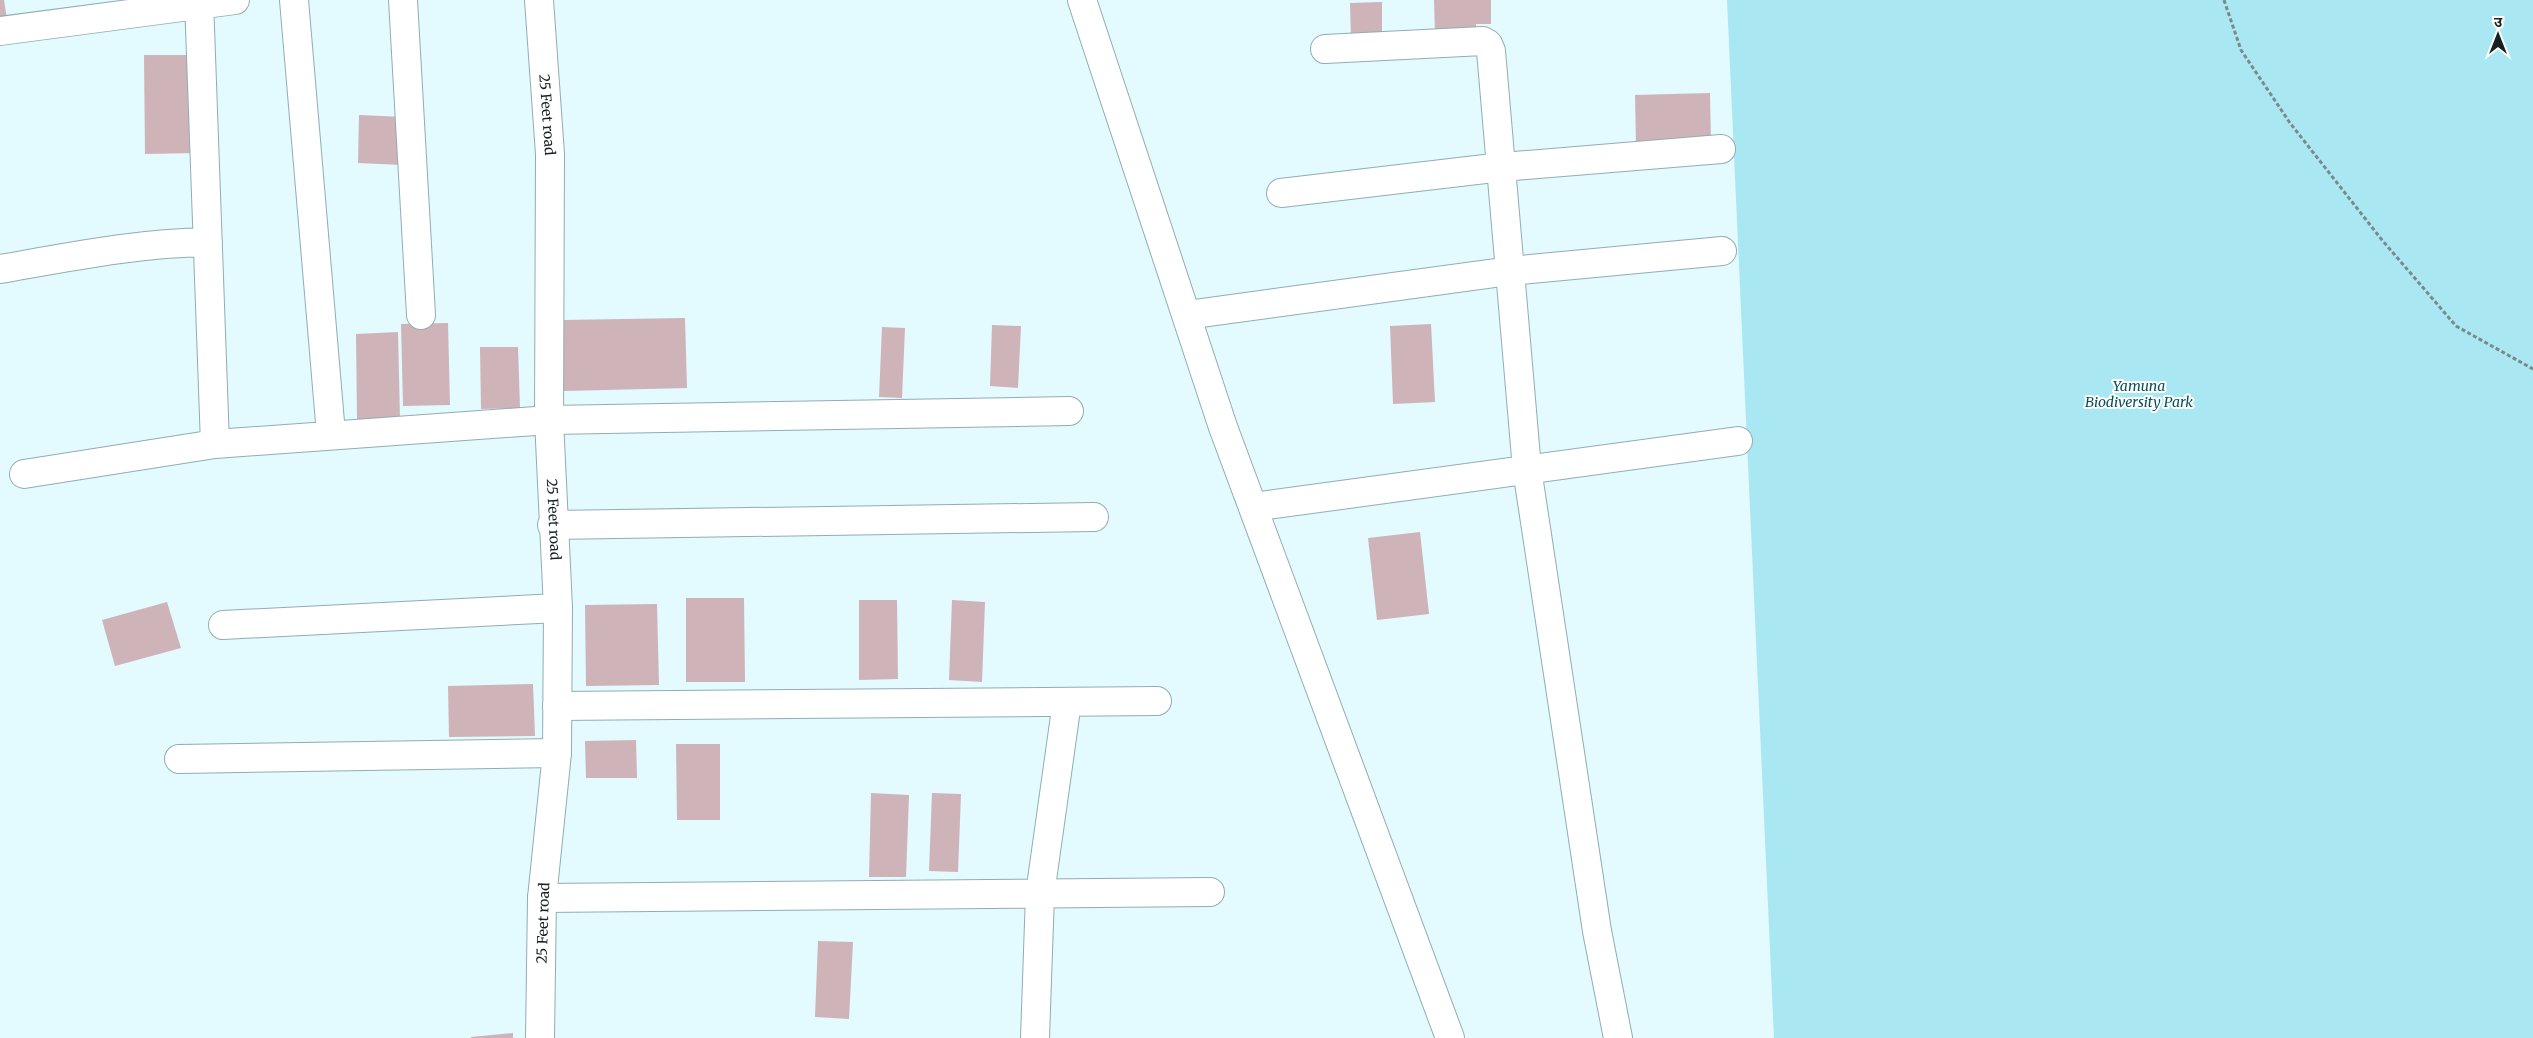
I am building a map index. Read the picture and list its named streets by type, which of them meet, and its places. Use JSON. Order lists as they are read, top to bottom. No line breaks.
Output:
{"streets":{"street":["25 Feet road"]},"parks":["Yamuna Biodiversity Park"],"north":"top"}
